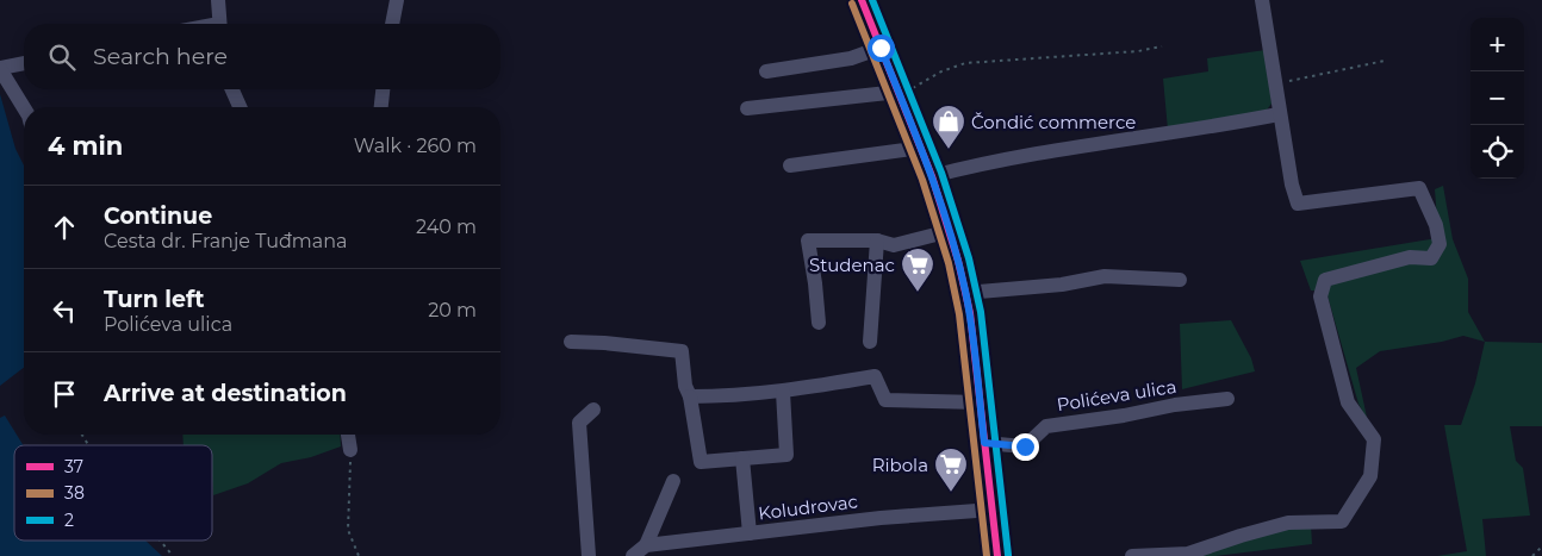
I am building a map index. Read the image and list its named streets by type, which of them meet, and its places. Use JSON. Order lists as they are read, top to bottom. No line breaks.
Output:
{"streets":{"street":["Polićeva ulica","Koludrovac"]},"places":{"shop":["Čondić commerce"],"supermarket":["Studenac","Ribola"]},"lines":["transit line 37","transit line 2","transit line 38"],"legend":["37","38","2"],"page":{"map_buttons":["+","−"],"search":"Search here","heading":["4 min","Walk · 260 m"],"list":[["Continue","Cesta dr. Franje Tuđmana","240 m"],["Turn left","Polićeva ulica","20 m"],"Arrive at destination"]}}
